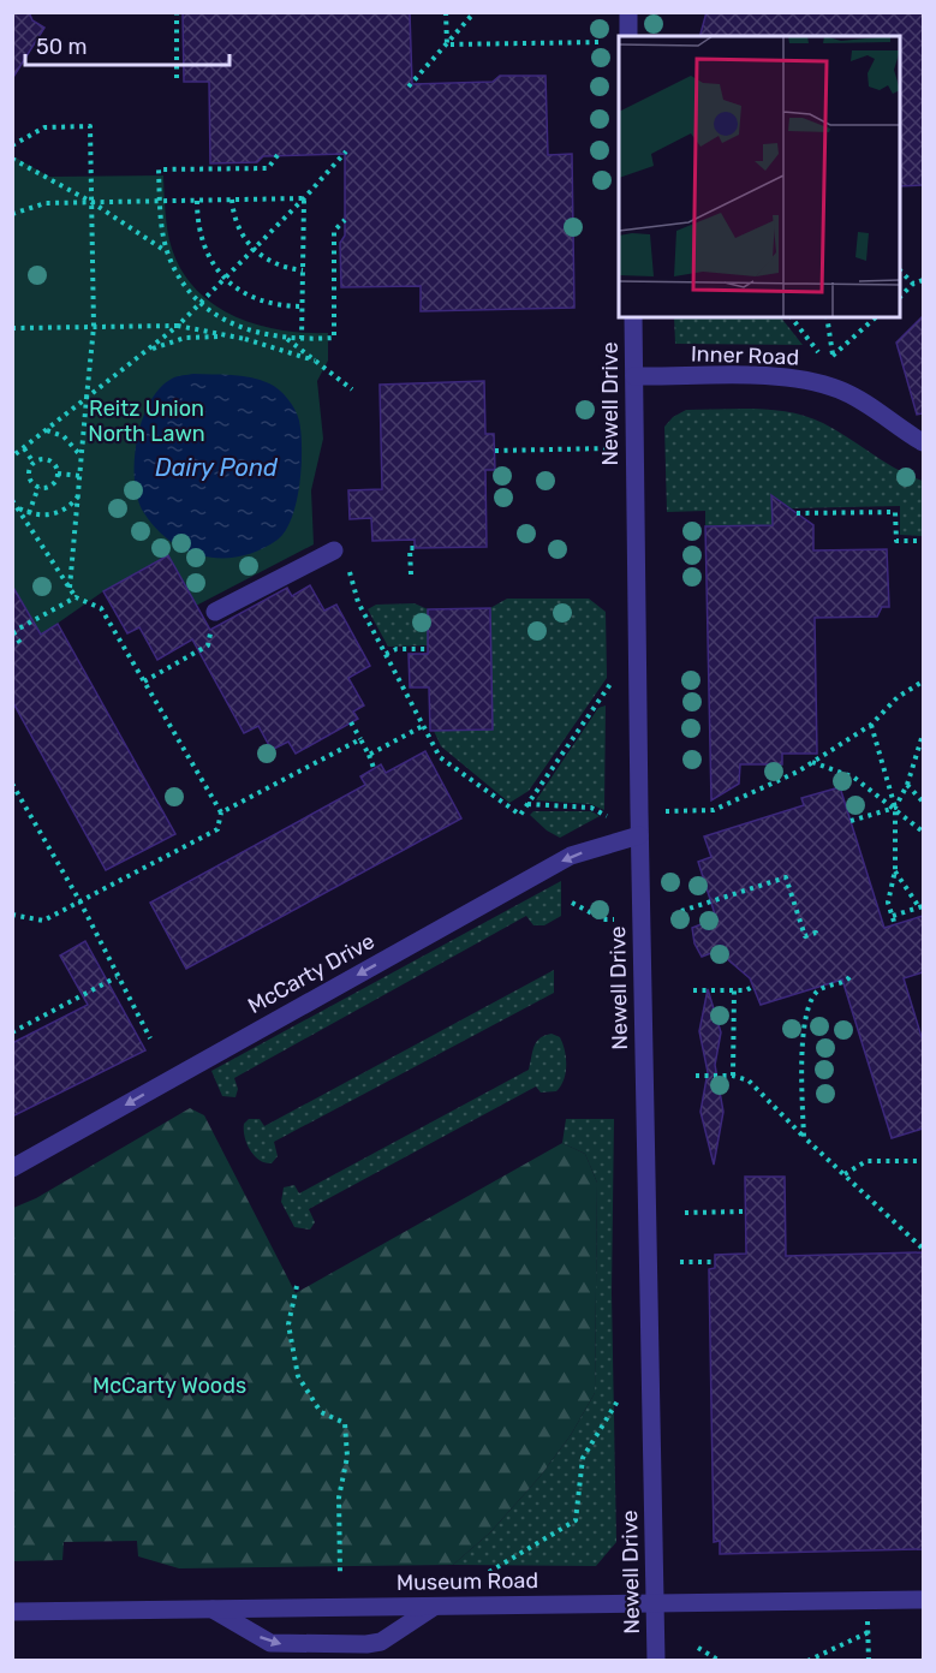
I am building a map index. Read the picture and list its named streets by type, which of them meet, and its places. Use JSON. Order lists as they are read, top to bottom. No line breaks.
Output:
{"streets":{"street":["Inner Road","Newell Drive","McCarty Drive","Museum Road"]},"crossings":[["Inner Road","Newell Drive"],["Newell Drive","McCarty Drive"],["Newell Drive","Museum Road"]],"one_way":["McCarty Drive"],"water":["Dairy Pond"],"parks":["Reitz Union North Lawn","McCarty Woods"],"scale_bar":"50 m"}
